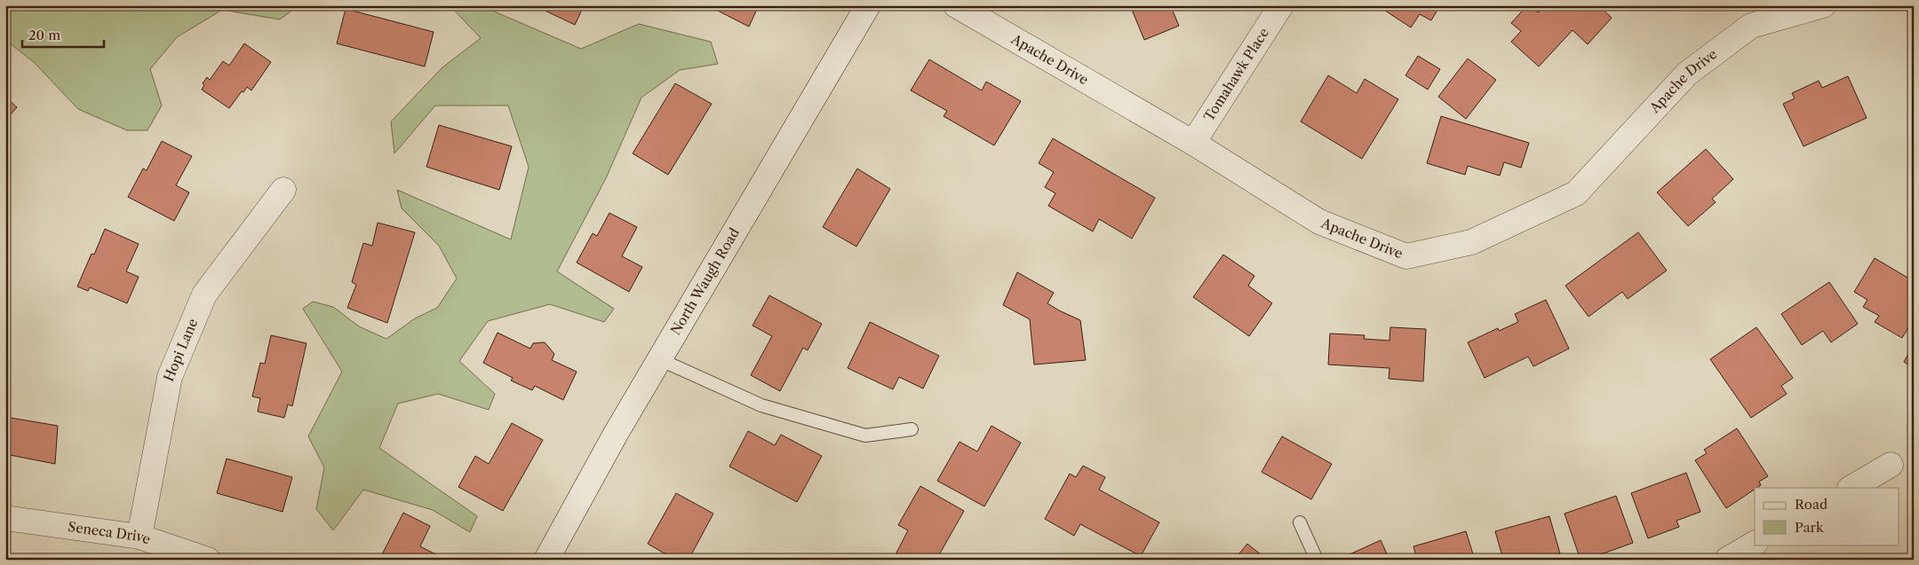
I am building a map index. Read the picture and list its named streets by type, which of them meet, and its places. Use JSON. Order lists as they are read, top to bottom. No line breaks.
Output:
{"streets":{"street":["Apache Drive","Tomahawk Place","North Waugh Road","Hopi Lane","Seneca Drive"]},"crossings":[["Apache Drive","Tomahawk Place"],["Hopi Lane","Seneca Drive"]],"legend":["Road","Park"],"scale_bar":"20 m"}
